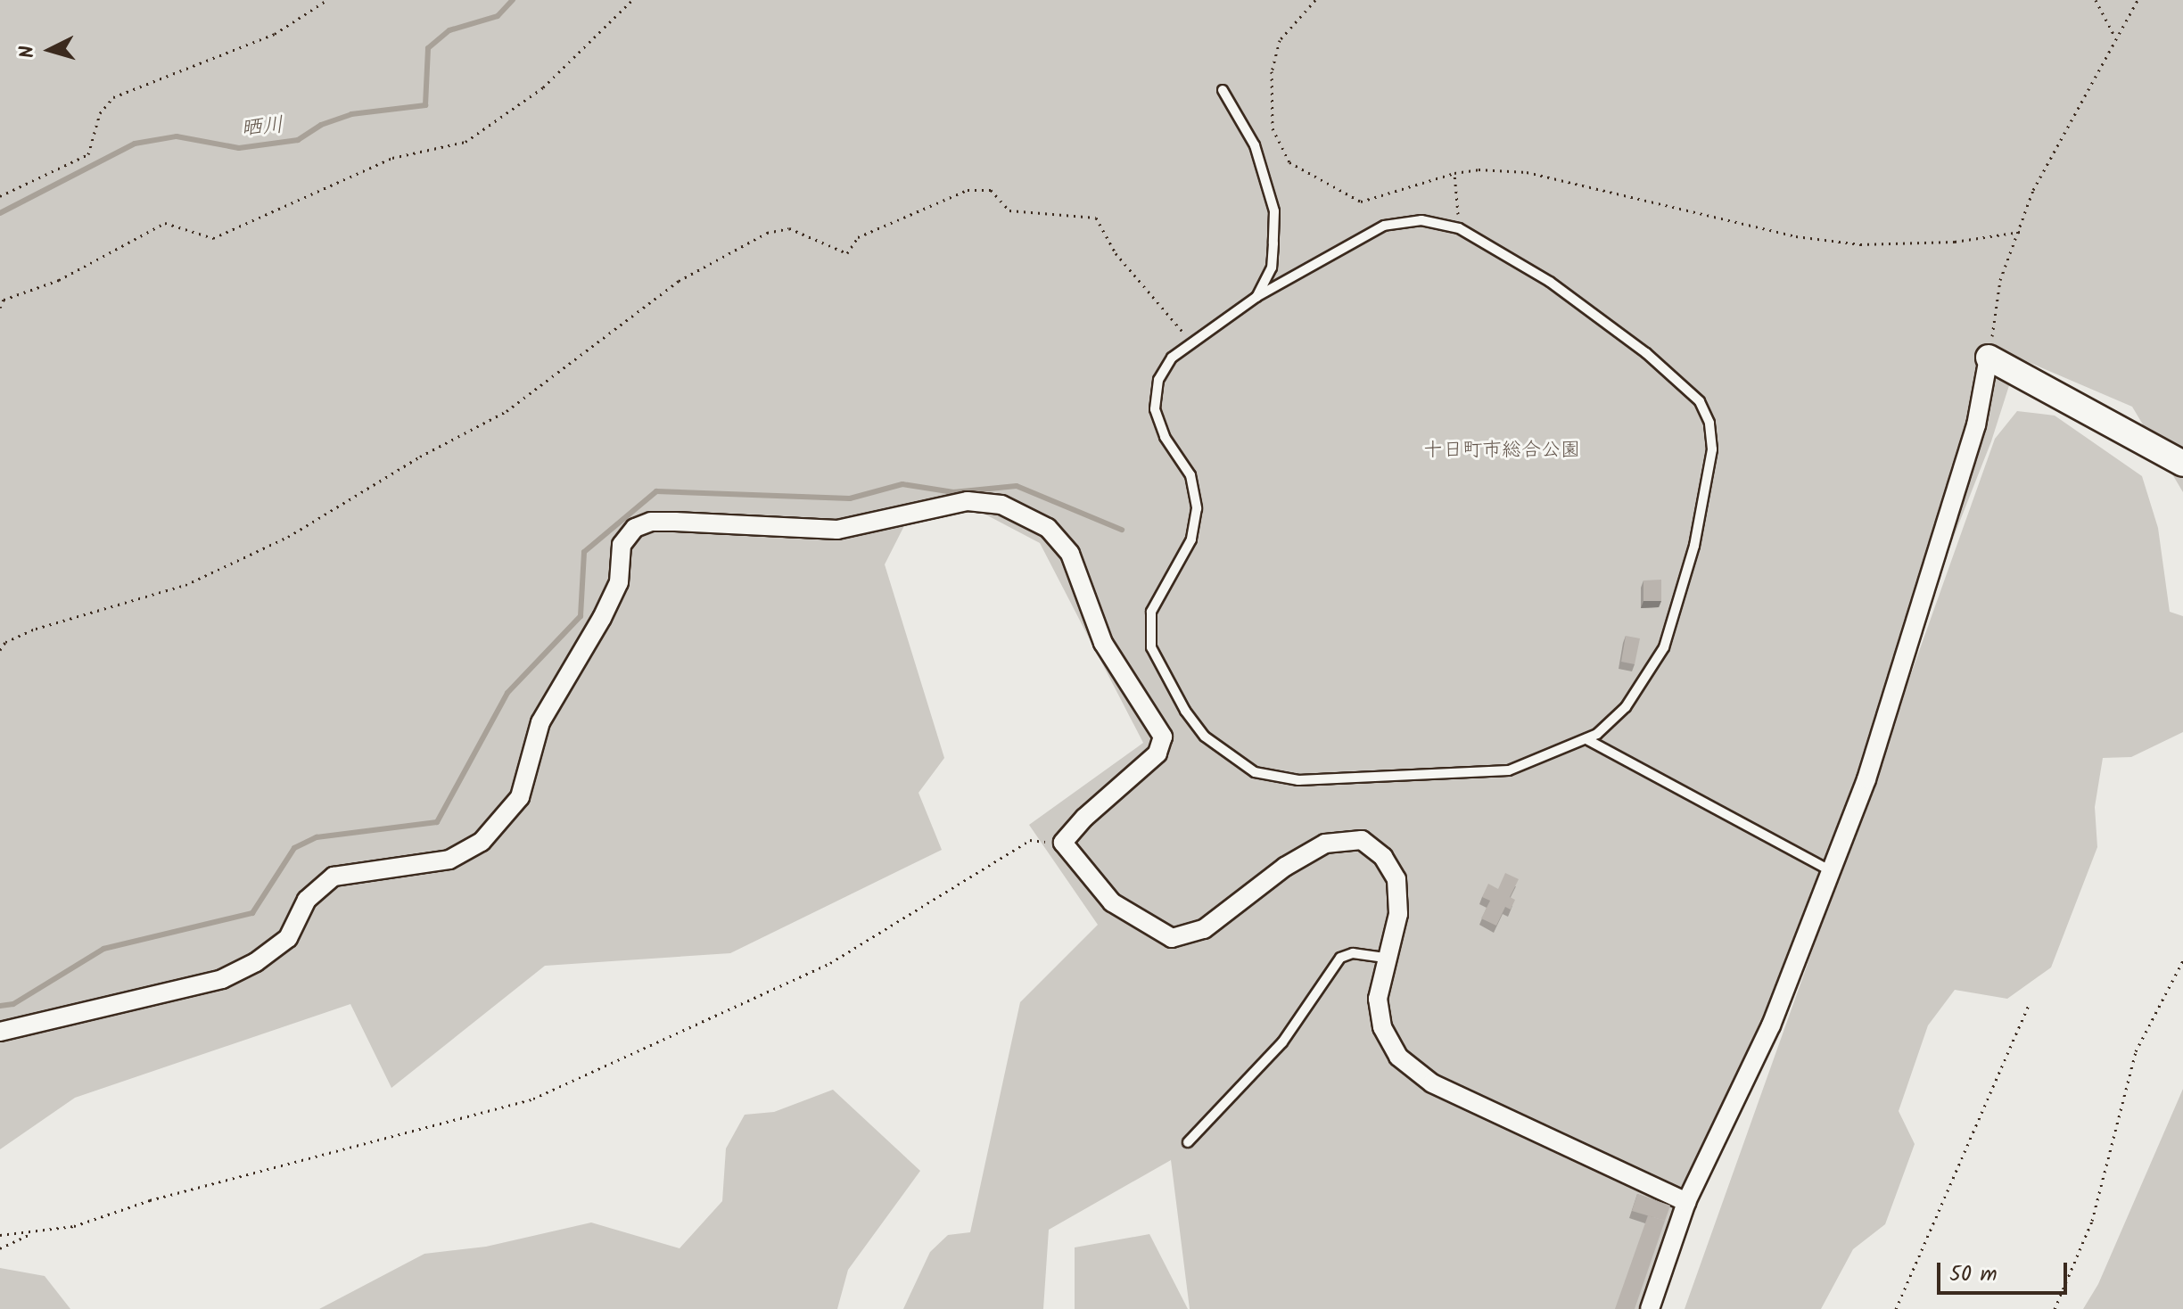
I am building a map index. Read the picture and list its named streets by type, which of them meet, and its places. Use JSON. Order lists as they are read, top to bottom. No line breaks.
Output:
{"water":["晒川"],"parks":["十日町市総合公園"],"scale_bar":"50 m","north":"left"}
